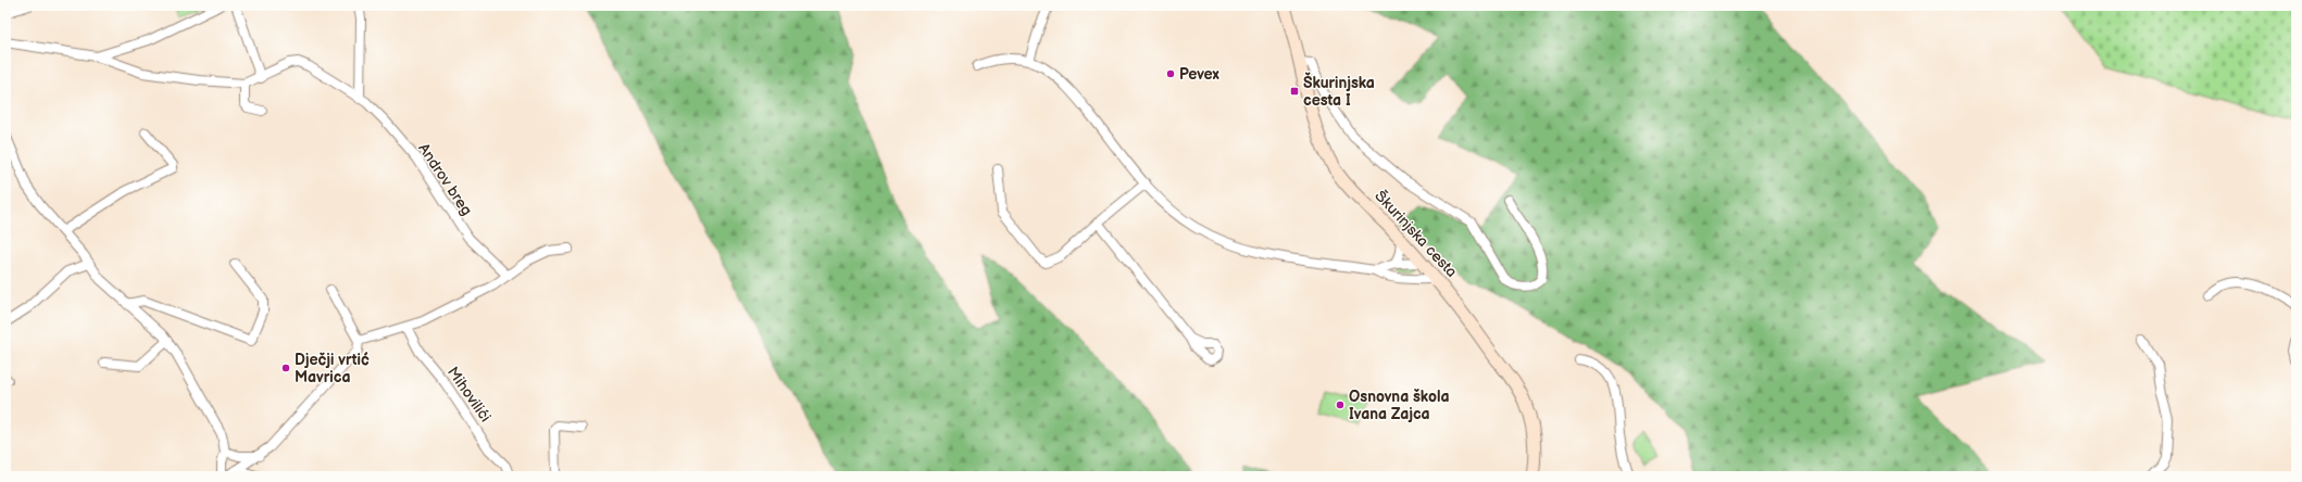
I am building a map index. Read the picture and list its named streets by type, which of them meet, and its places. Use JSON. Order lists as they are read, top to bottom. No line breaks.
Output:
{"streets":{"street":["Androv breg","Škurinjska cesta","Mihovilići"]},"places":{"other":["Pevex","Dječji vrtić Mavrica","Osnovna škola Ivana Zajca"],"transit":["Škurinjska cesta I"]}}
